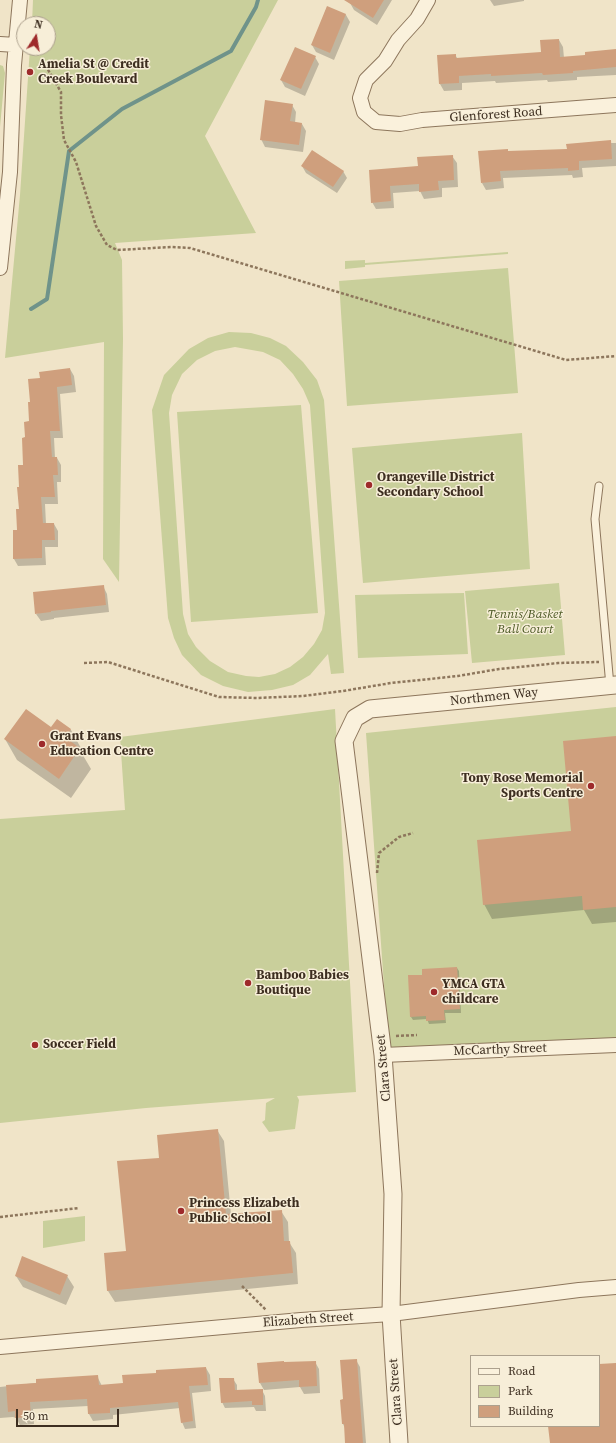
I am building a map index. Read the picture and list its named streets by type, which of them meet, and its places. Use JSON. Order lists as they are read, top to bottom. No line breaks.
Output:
{"streets":{"street":["Glenforest Road","Northmen Way","McCarthy Street","Clara Street","Elizabeth Street"]},"crossings":[["Northmen Way","Clara Street"],["McCarthy Street","Clara Street"],["Clara Street","Elizabeth Street"]],"parks":["Tennis/Basket Ball Court"],"places":["Amelia St @ Credit Creek Boulevard","Orangeville District Secondary School","Grant Evans Education Centre","Tony Rose Memorial Sports Centre","Bamboo Babies Boutique","YMCA GTA childcare","Soccer Field","Princess Elizabeth Public School"],"legend":["Road","Park","Building"],"scale_bar":"50 m","north":"top"}
